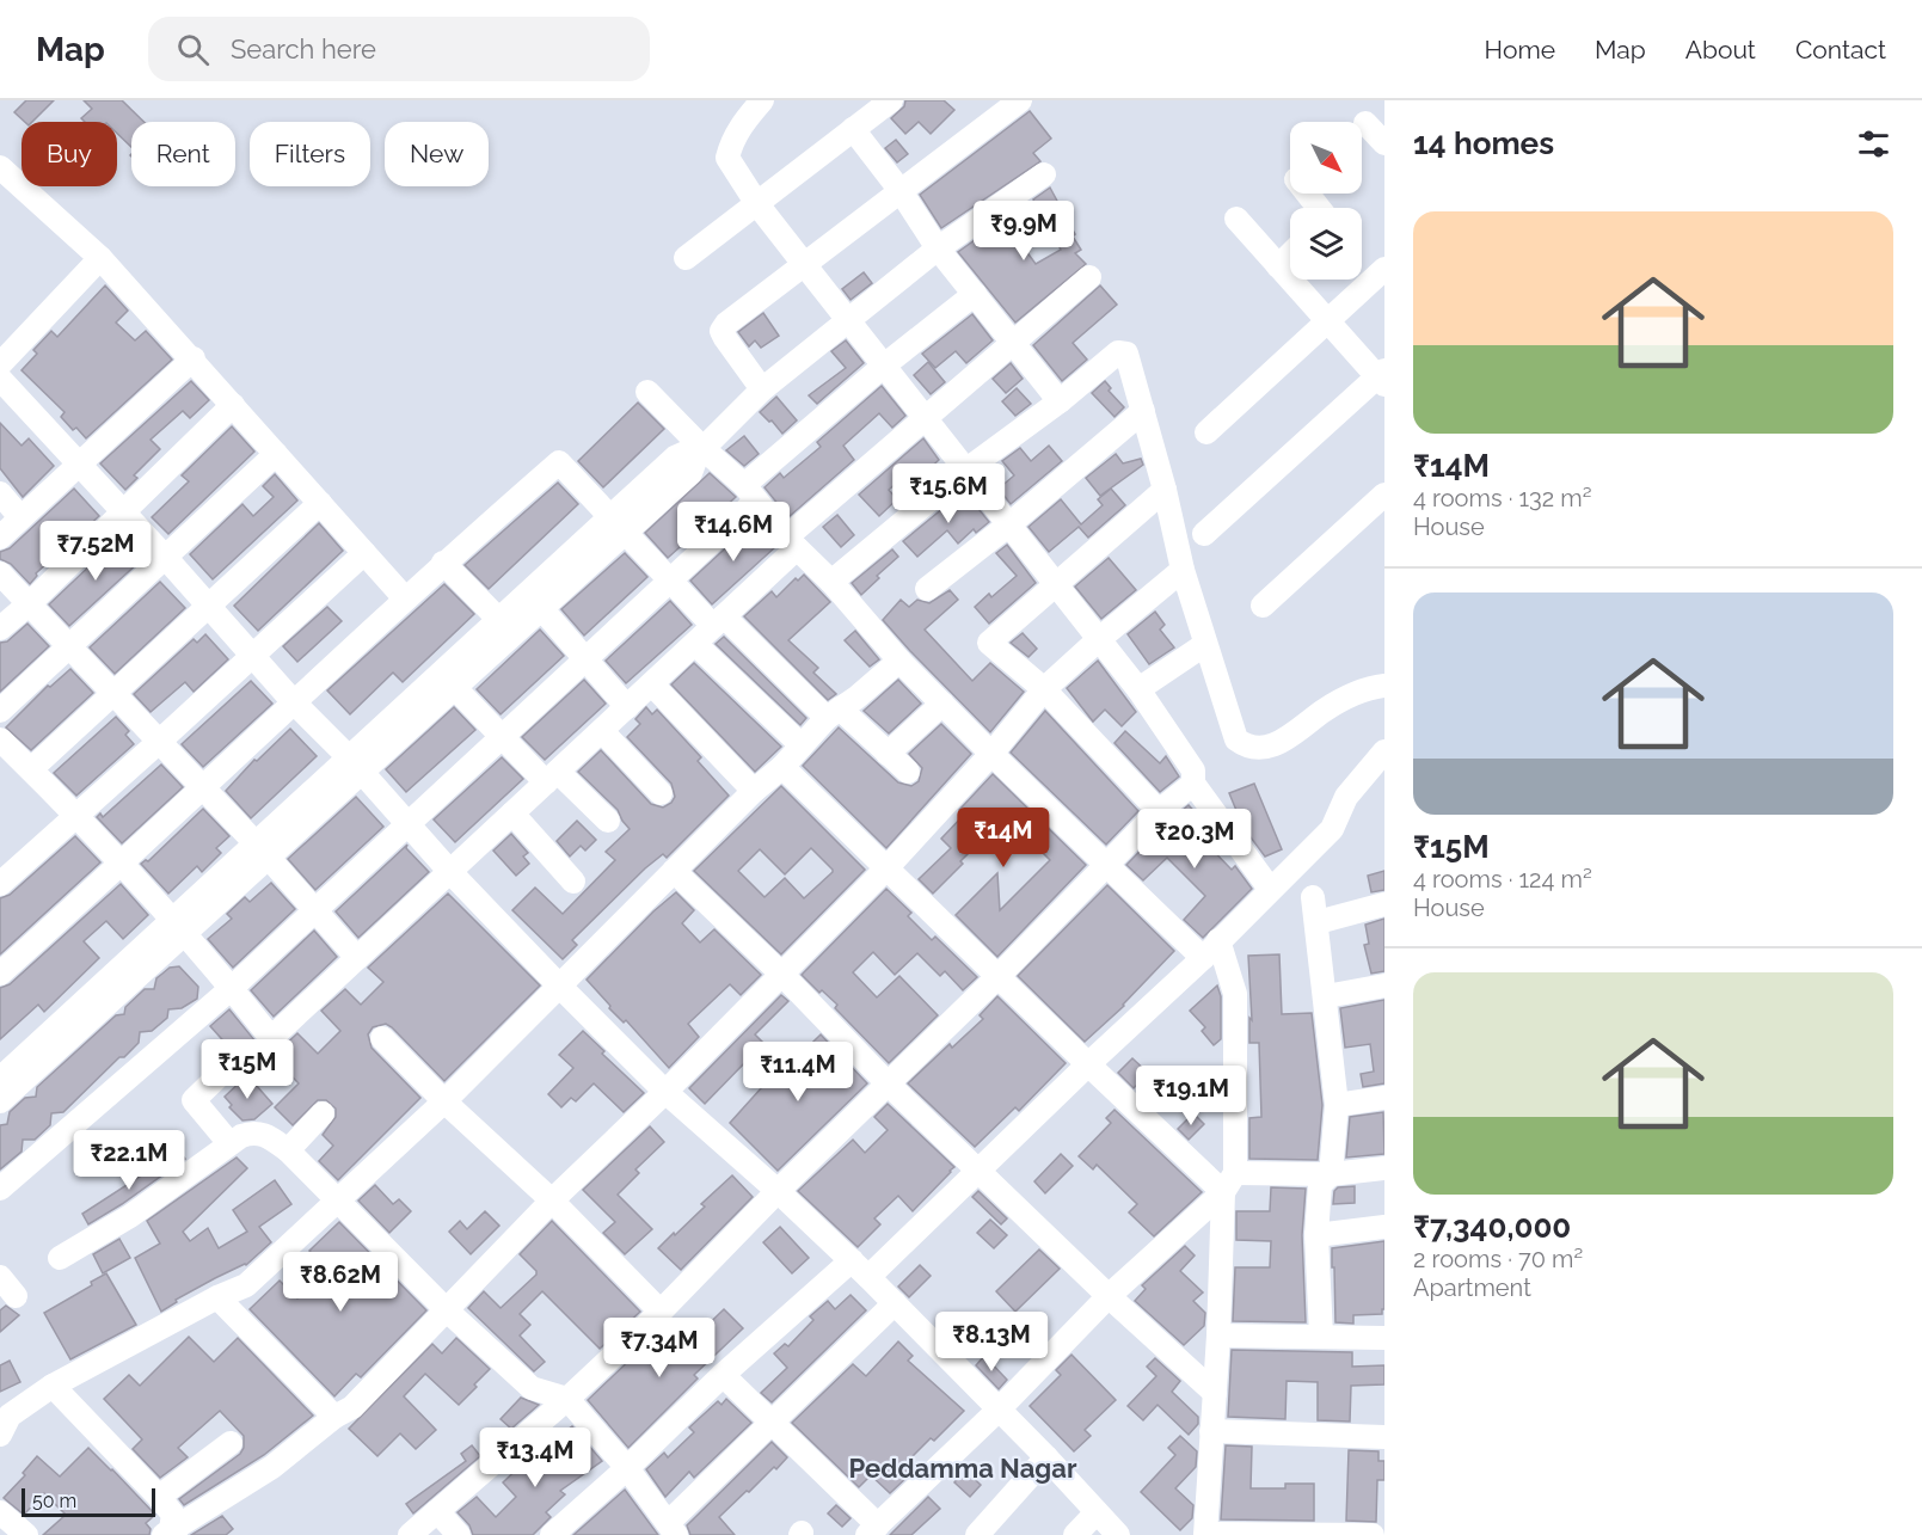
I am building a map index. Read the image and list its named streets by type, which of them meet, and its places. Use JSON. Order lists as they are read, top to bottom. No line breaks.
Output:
{"districts":["Peddamma Nagar"],"scale_bar":"50 m","north":"bottom right","page":{"header":"Map","search":"Search here","nav":["Home","Map","About","Contact"],"heading":"14 homes","chip":["Buy","Rent","Filters","New"],"list":[{"name":"₹14M","note":"4 rooms · 132 m² · House"},{"name":"₹15M","note":"4 rooms · 124 m² · House"},{"name":"₹7,340,000","note":"2 rooms · 70 m² · Apartment"}],"price":["₹9.9M","₹15.6M","₹14.6M","₹7.52M","₹14M","₹20.3M","₹15M","₹11.4M","₹19.1M","₹22.1M","₹8.62M","₹8.13M","₹7.34M","₹13.4M"],"scale":"50 m"}}
